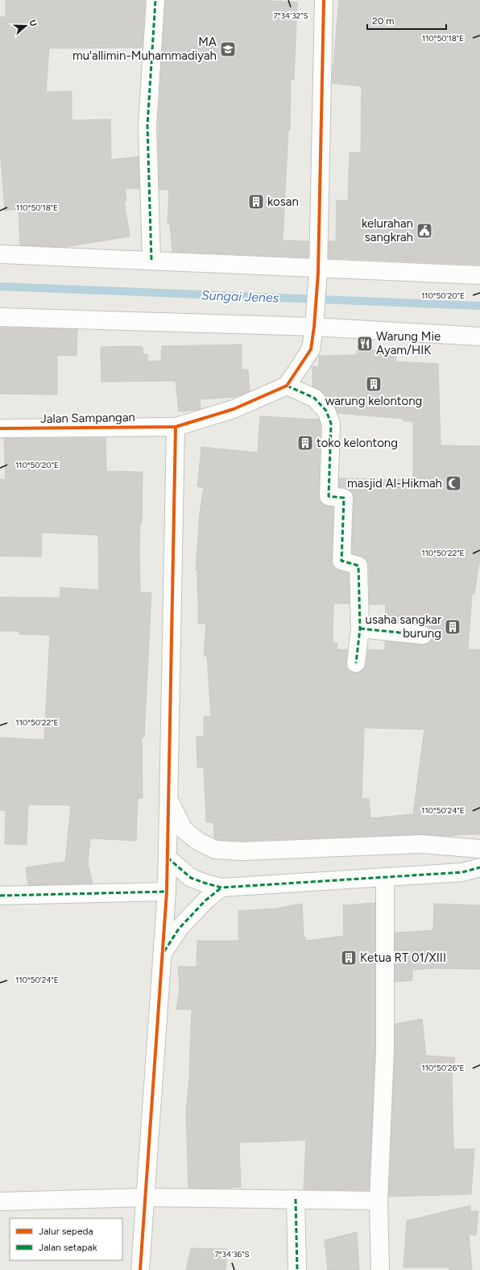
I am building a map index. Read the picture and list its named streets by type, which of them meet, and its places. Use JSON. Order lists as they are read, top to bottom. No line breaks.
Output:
{"streets":{"street":["Jalan Sampangan"]},"water":["Sungai Jenes"],"places":{"school or university":["MA mu'allimin-Muhammadiyah"],"building":["kosan","warung kelontong","toko kelontong","usaha sangkar burung","Ketua RT 01/XIII"],"public building":["kelurahan sangkrah"],"restaurant":["Warung Mie Ayam/HIK"],"mosque":["masjid Al-Hikmah"]},"legend":["Jalur sepeda","Jalan setapak"],"scale_bar":"20 m","north":"right","coordinates":["7°34'32\"S","110°50'18\"E","110°50'20\"E","110°50'22\"E","110°50'24\"E","110°50'26\"E","7°34'36\"S"]}
